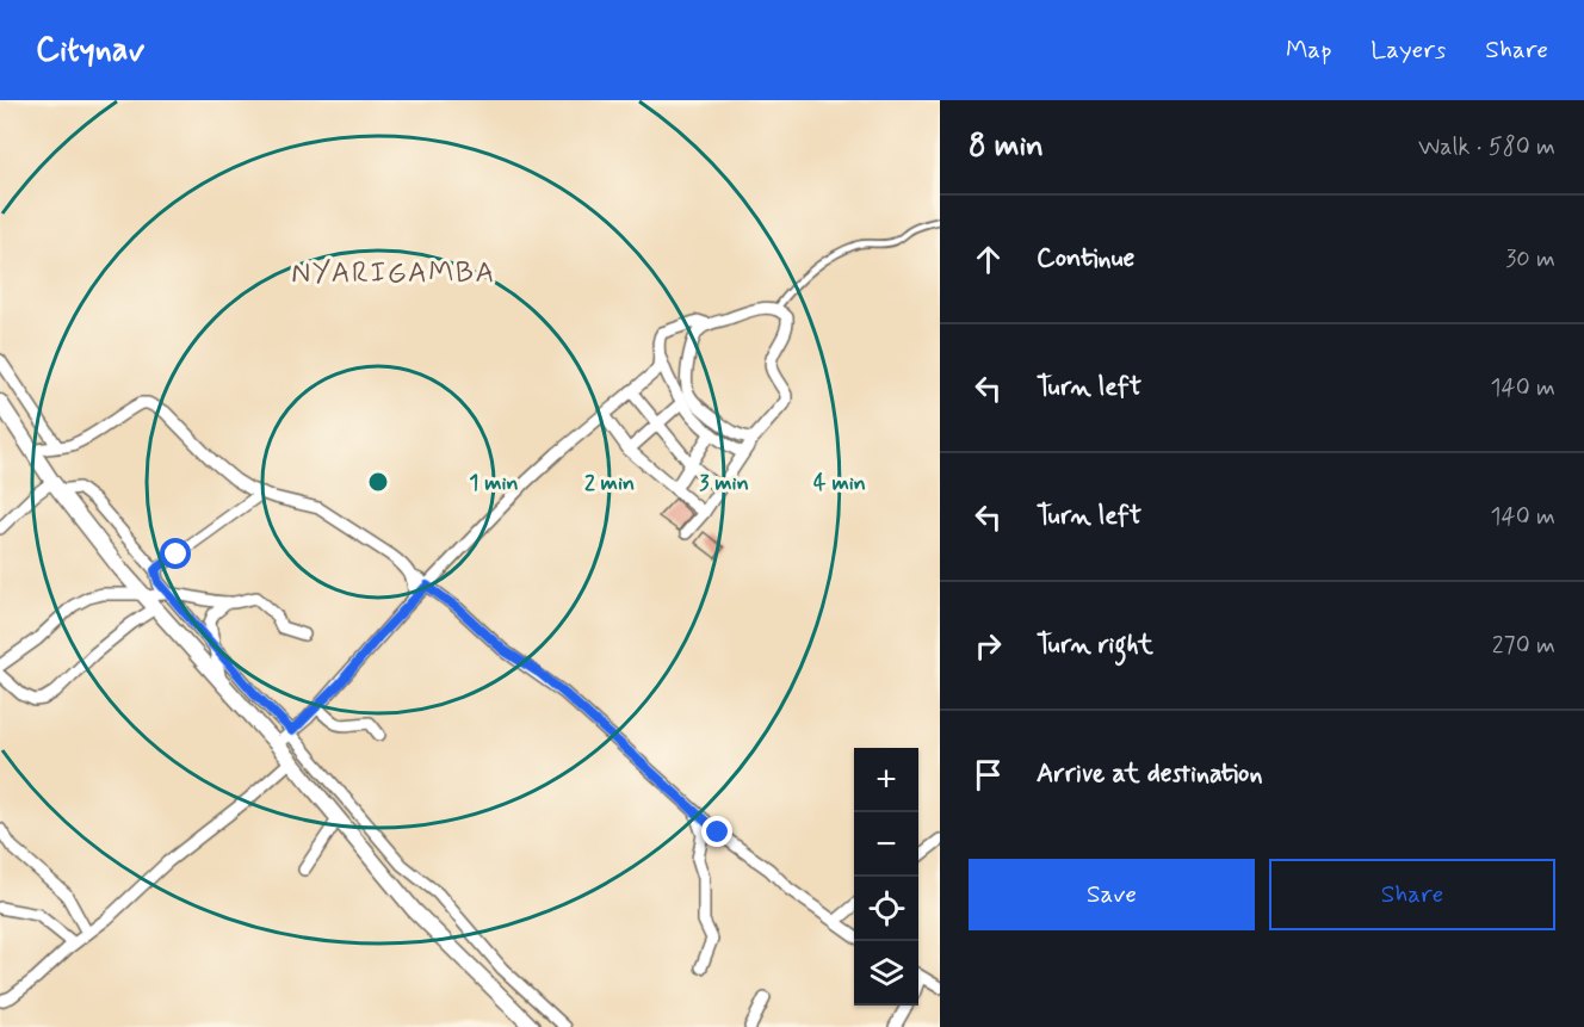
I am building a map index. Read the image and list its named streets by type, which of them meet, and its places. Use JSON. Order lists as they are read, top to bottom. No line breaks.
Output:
{"districts":["NYARIGAMBA"],"page":{"header":"Citynav","nav":["Map","Layers","Share"],"heading":["8 min","Walk · 580 m"],"list":[["Continue","30 m"],["Turn left","140 m"],["Turn left","140 m"],["Turn right","270 m"],"Arrive at destination"],"map_buttons":["+","−"],"buttons":["Save","Share"]},"rings":["1 min","2 min","3 min","4 min"]}
